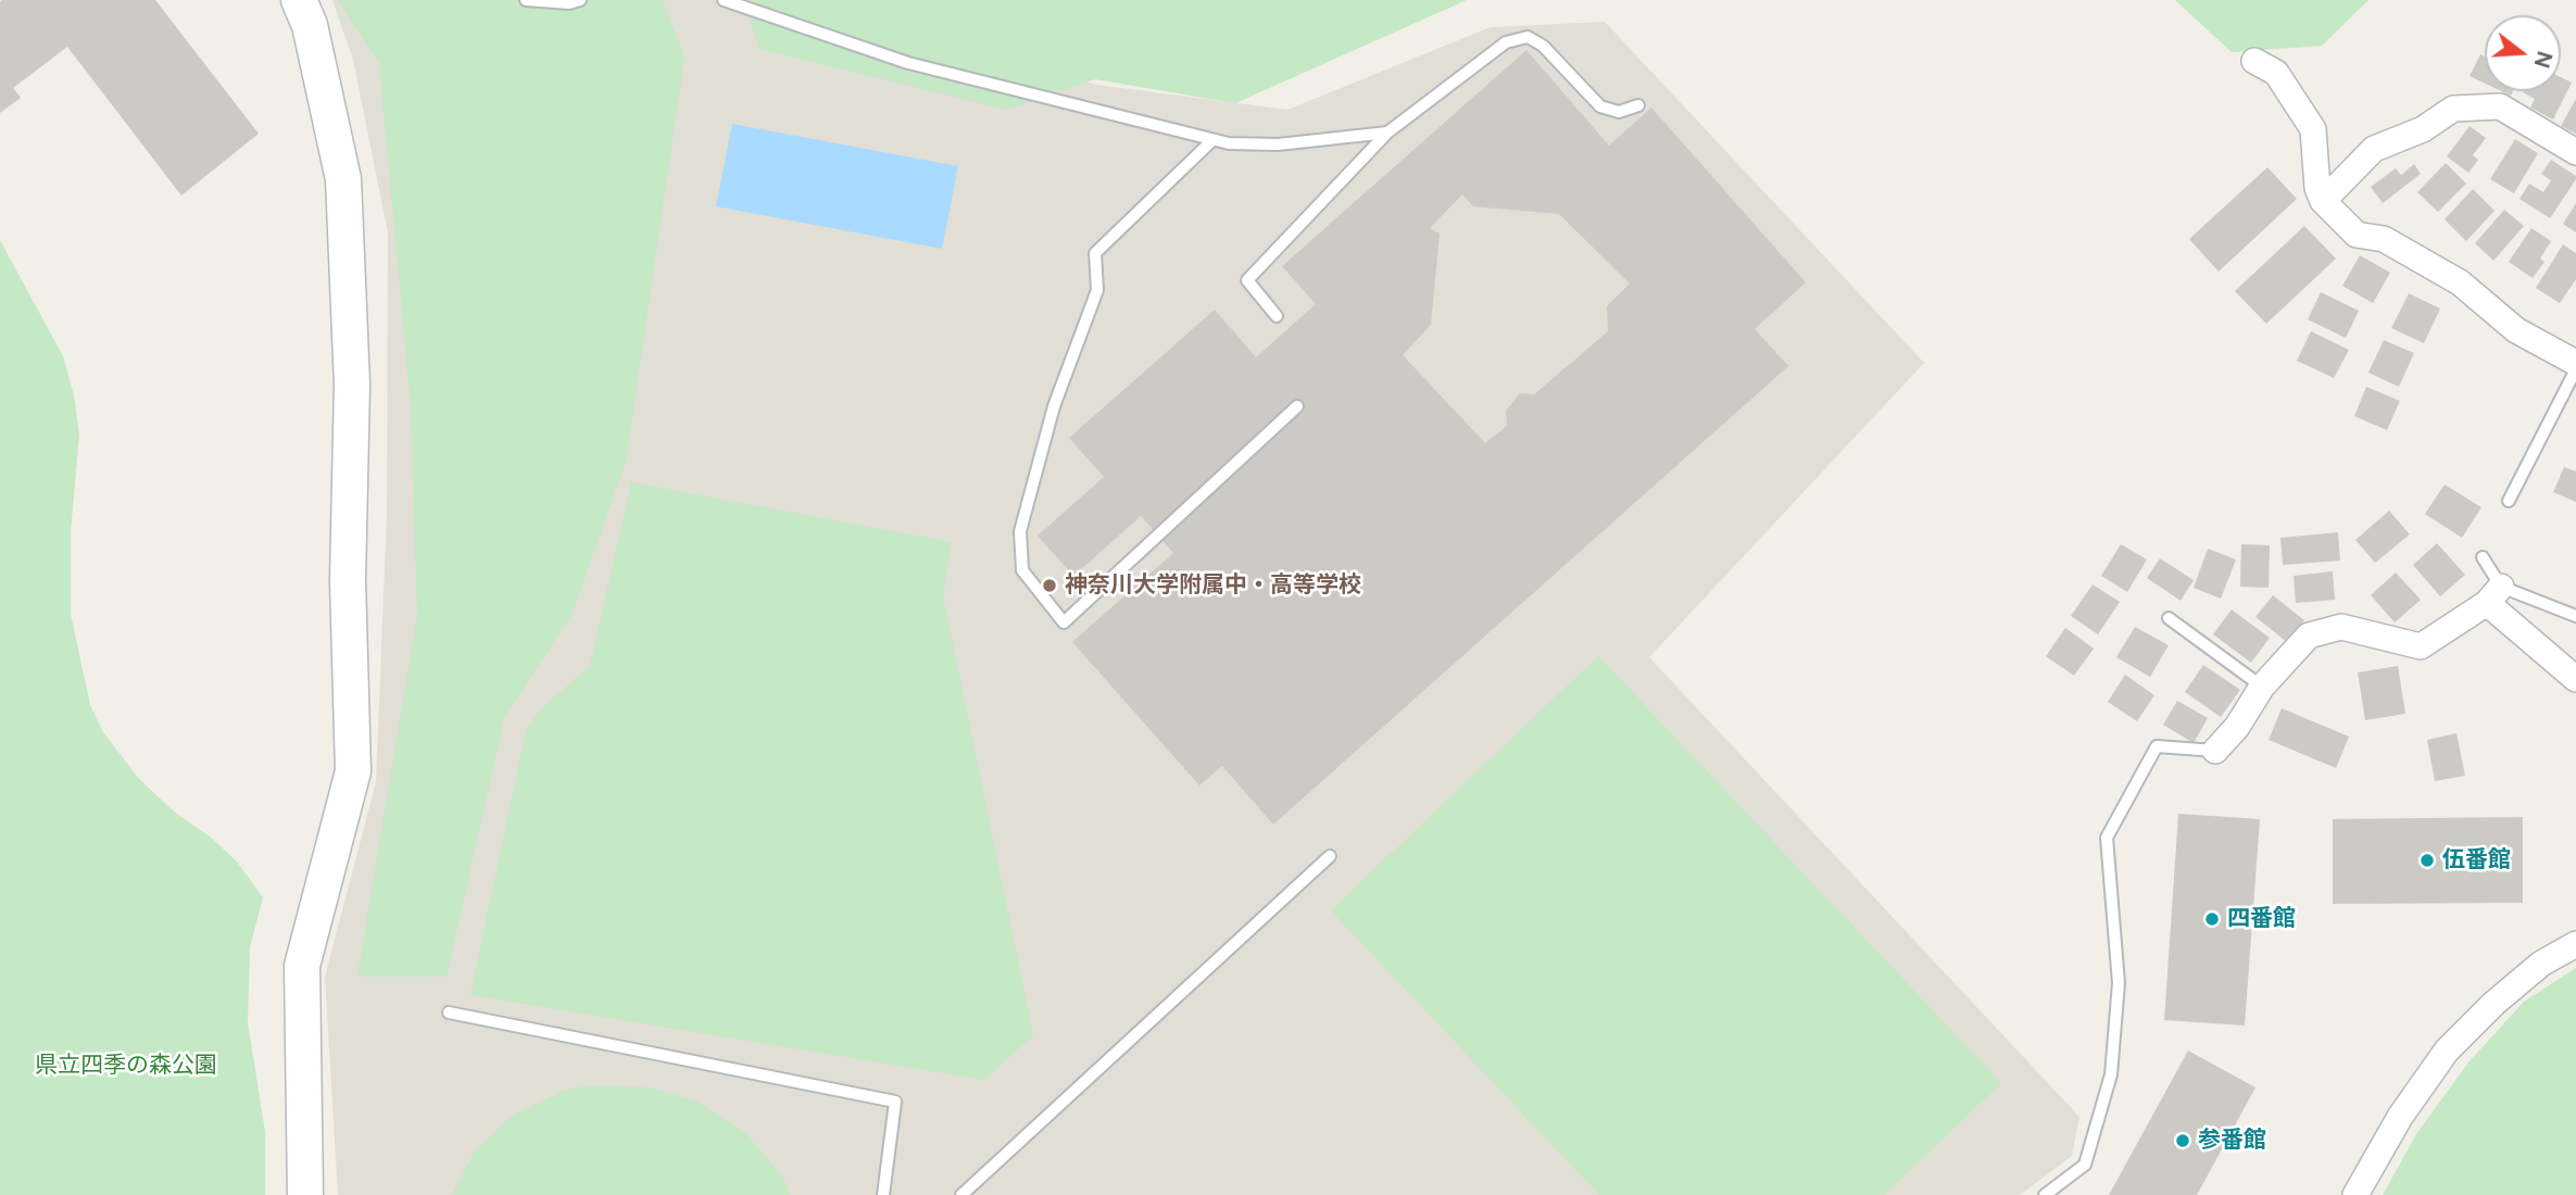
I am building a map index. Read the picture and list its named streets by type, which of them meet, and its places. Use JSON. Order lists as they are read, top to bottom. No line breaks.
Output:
{"parks":["県立四季の森公園"],"places":["神奈川大学附属中・高等学校","伍番館","四番館","参番館"],"north":"right"}
